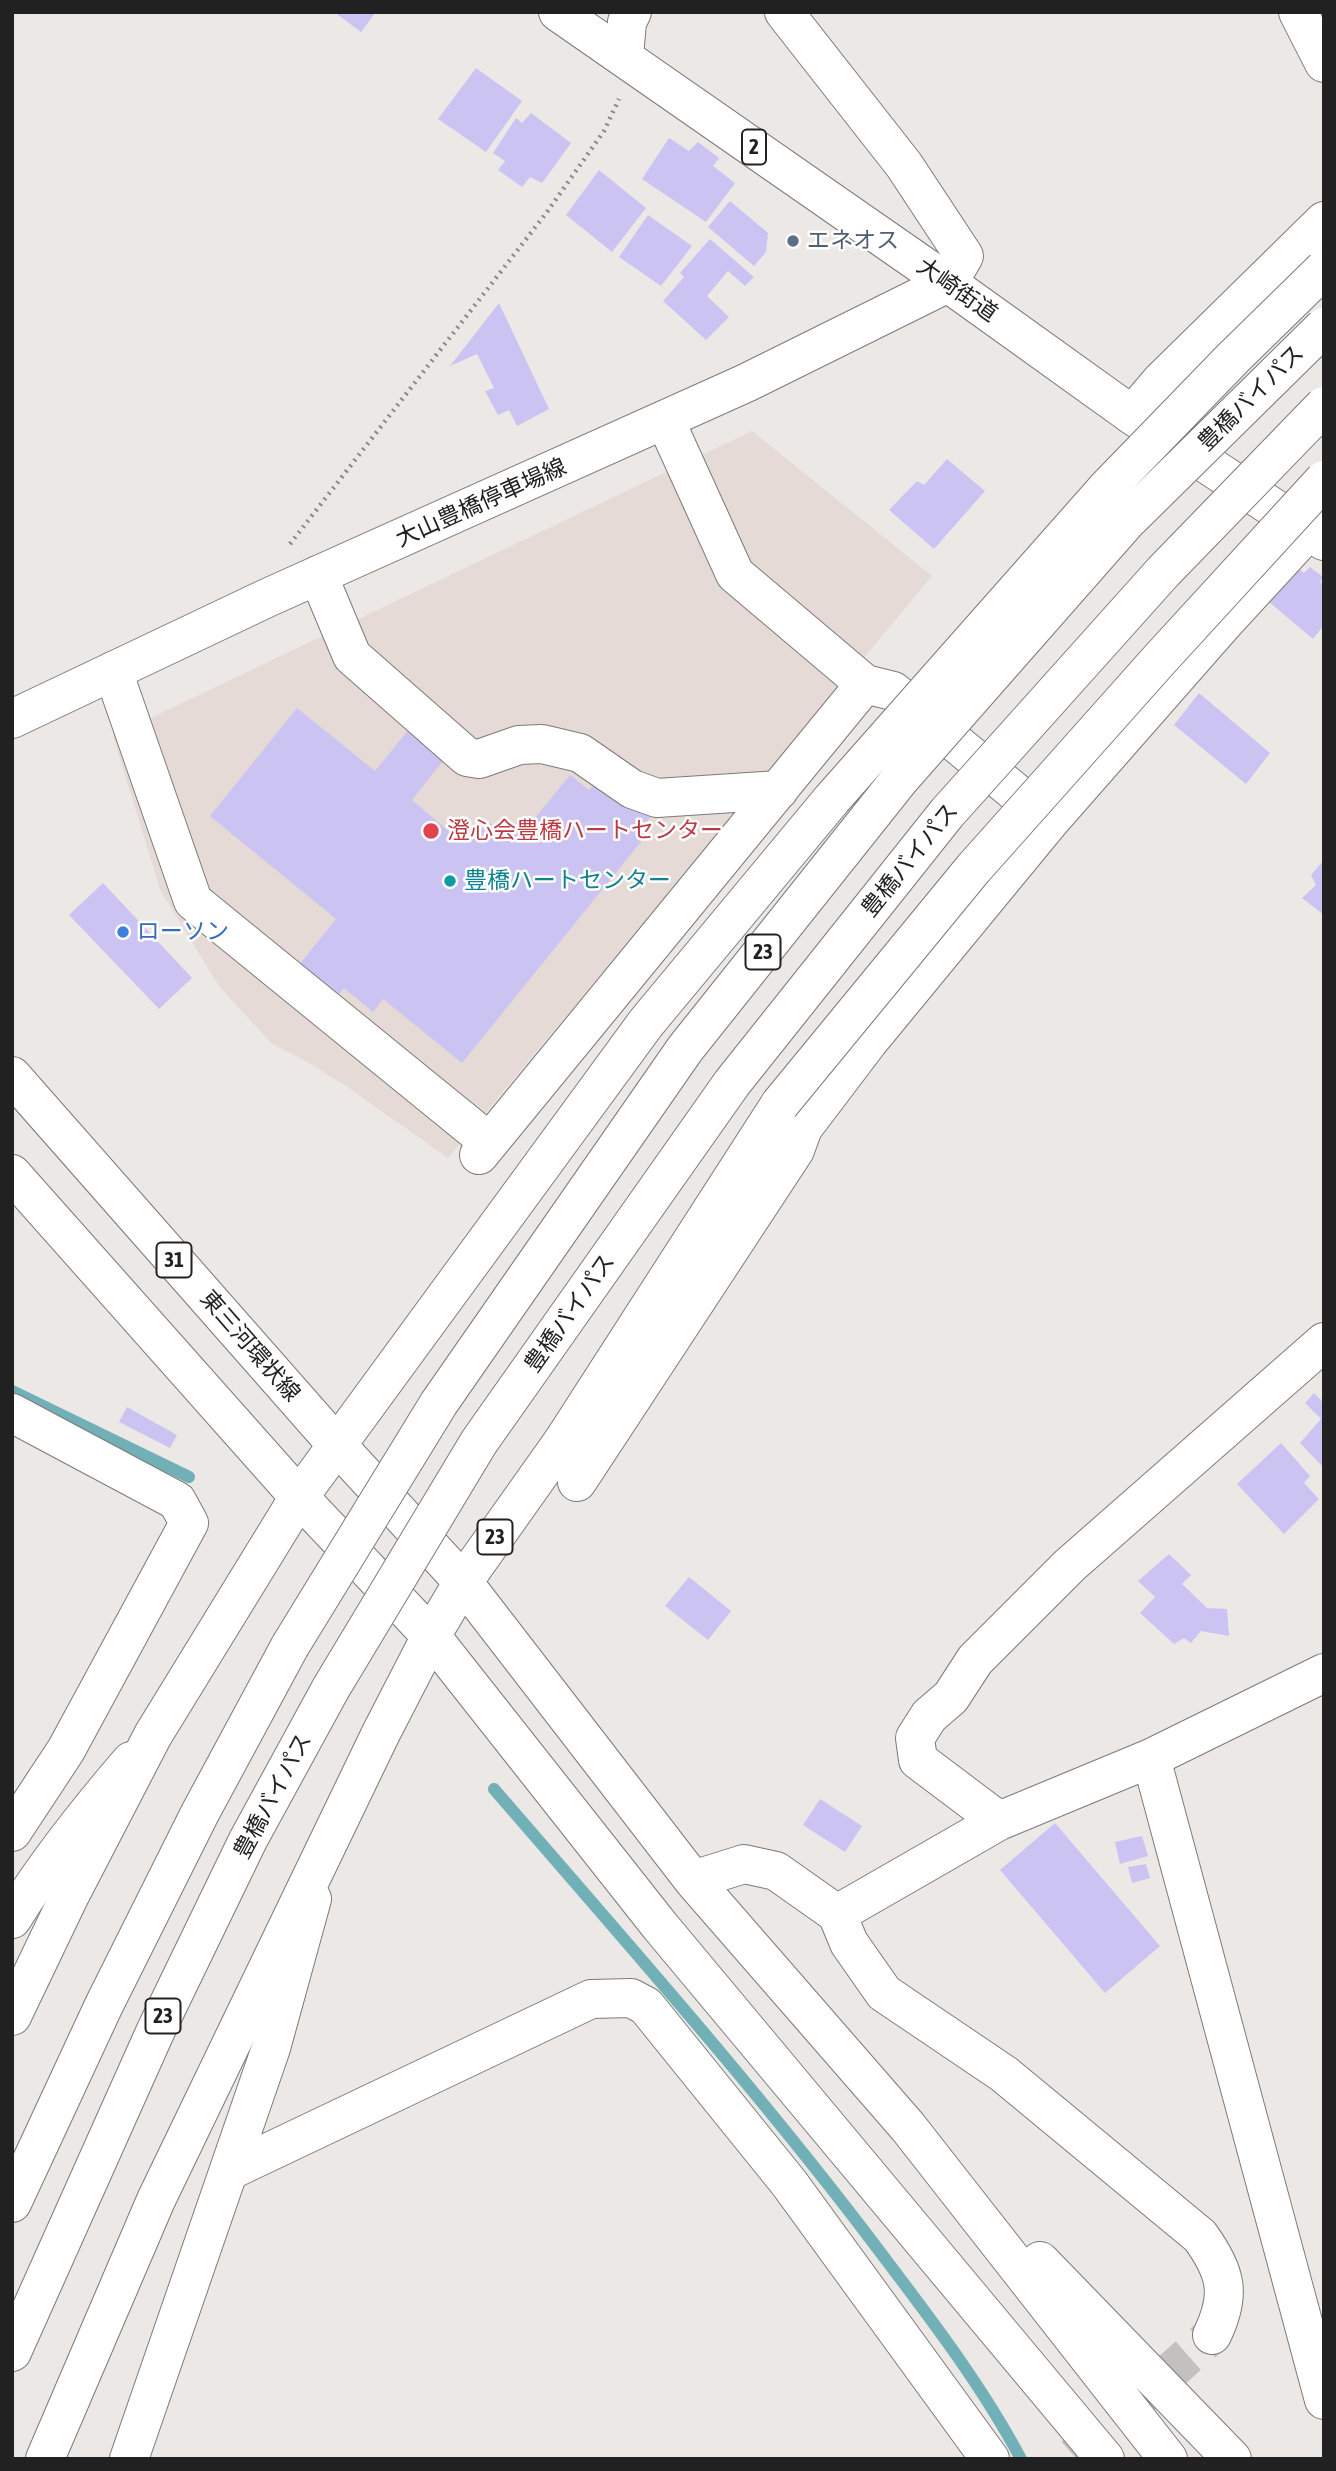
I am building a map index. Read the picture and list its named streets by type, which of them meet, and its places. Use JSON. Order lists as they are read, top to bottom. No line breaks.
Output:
{"streets":{"main road":["2","大崎街道","豊橋バイパス","大山豊橋停車場線","23","31","東三河環状線"]},"crossings":[["大崎街道","大山豊橋停車場線"],["23","東三河環状線"]],"places":["エネオス","澄心会豊橋ハートセンター","豊橋ハートセンター","ローソン"]}
